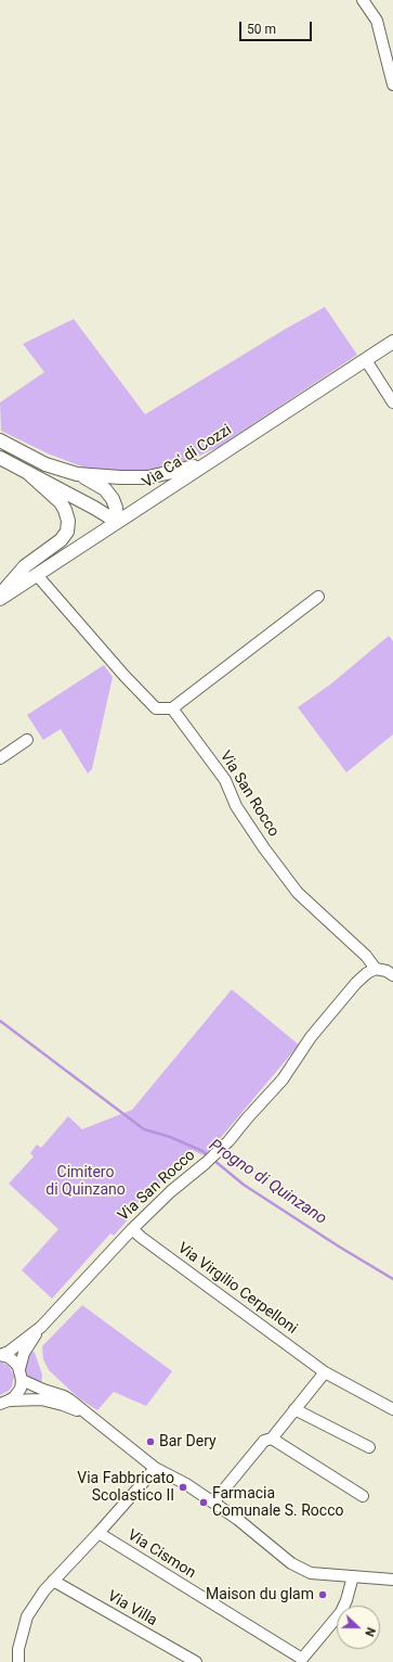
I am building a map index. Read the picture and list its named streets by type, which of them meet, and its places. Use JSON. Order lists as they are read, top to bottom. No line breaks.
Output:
{"streets":{"main road":["Via Ca' di Cozzi"],"street":["Via San Rocco","Via Virgilio Cerpelloni","Via Cismon","Via Villa"]},"crossings":[["Via San Rocco","Via Virgilio Cerpelloni"]],"water":["Progno di Quinzano"],"parks":["Cimitero di Quinzano"],"places":["Bar Dery","Via Fabbricato Scolastico II","Farmacia Comunale S. Rocco","Maison du glam"],"scale_bar":"50 m","north":"right"}
